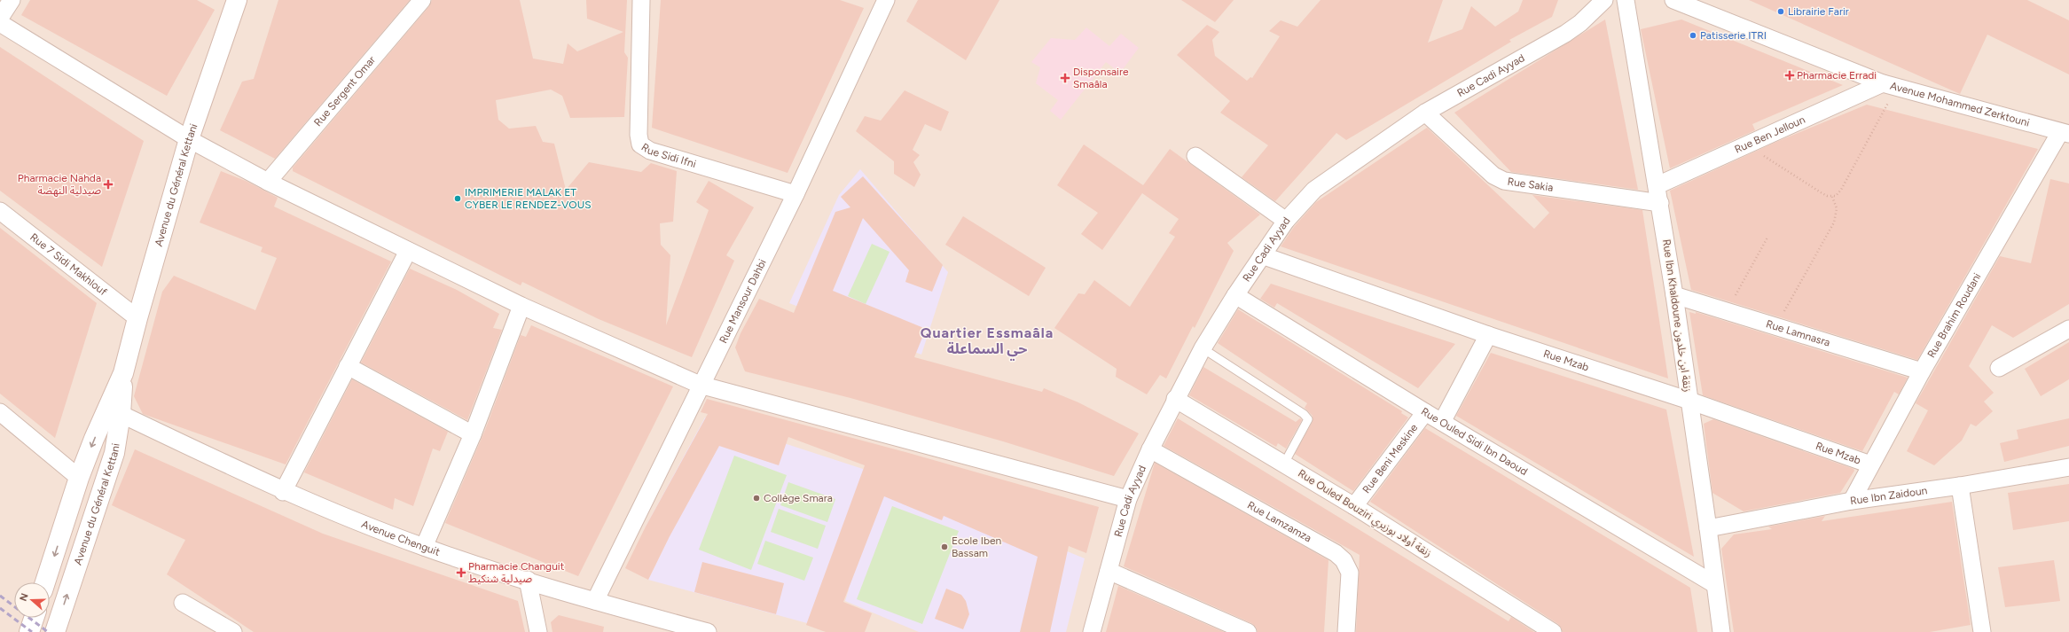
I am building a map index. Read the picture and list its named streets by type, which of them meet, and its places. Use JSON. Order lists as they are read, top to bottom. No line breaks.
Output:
{"streets":{"street":["Rue Cadi Ayyad","Rue Sergent Omar","Avenue Mohammed Zerktouni","Rue Ben Jelloun","Rue Sidi Ifni","Rue Sakia","Avenue du Général Kettani","Rue 7 Sidi Makhlouf","Rue Mansour Dahbi","Rue Ibn Khaldoune زنقة ابن خلدون","Rue Brahim Roudani","Rue Lamnasra","Rue Mzab","Rue Ouled Sidi Ibn Daoud","Rue Beni Meskine","Rue Ibn Zaidoun","Rue Ouled Bouziri زنقة أولاد بوزيري","Rue Lamzamza","Avenue Chenguit"]},"crossings":[["Rue Cadi Ayyad","Rue Sakia"],["Rue Cadi Ayyad","Rue Mzab"],["Rue Cadi Ayyad","Rue Ouled Sidi Ibn Daoud"],["Rue Cadi Ayyad","Rue Ouled Bouziri زنقة أولاد بوزيري"],["Rue Cadi Ayyad","Rue Lamzamza"],["Avenue Mohammed Zerktouni","Rue Ben Jelloun"],["Avenue Mohammed Zerktouni","Rue Brahim Roudani"],["Rue Ben Jelloun","Rue Ibn Khaldoune زنقة ابن خلدون"],["Rue Sidi Ifni","Rue Mansour Dahbi"],["Rue Sakia","Rue Ibn Khaldoune زنقة ابن خلدون"],["Avenue du Général Kettani","Rue 7 Sidi Makhlouf"],["Avenue du Général Kettani","Avenue Chenguit"],["Rue Mansour Dahbi","Avenue Chenguit"],["Rue Ibn Khaldoune زنقة ابن خلدون","Rue Lamnasra"],["Rue Ibn Khaldoune زنقة ابن خلدون","Rue Mzab"],["Rue Ibn Khaldoune زنقة ابن خلدون","Rue Ouled Sidi Ibn Daoud"],["Rue Ibn Khaldoune زنقة ابن خلدون","Rue Ibn Zaidoun"],["Rue Brahim Roudani","Rue Lamnasra"],["Rue Brahim Roudani","Rue Mzab"],["Rue Brahim Roudani","Rue Ibn Zaidoun"],["Rue Ouled Sidi Ibn Daoud","Rue Beni Meskine"],["Rue Beni Meskine","Rue Ouled Bouziri زنقة أولاد بوزيري"]],"districts":["Quartier Essmaâla حي السماعلة"],"places":{"other":["Librairie Farir","Patisserie ITRI","IMPRIMERIE MALAK ET CYBER LE RENDEZ-VOUS","Collège Smara","Ecole Iben Bassam"],"health":["Pharmacie Erradi","Disponsaire Smaâla","Pharmacie Nahda صيدلية النهضة","Pharmacie Changuit صيدلية شنكيط"]},"north":"left"}
